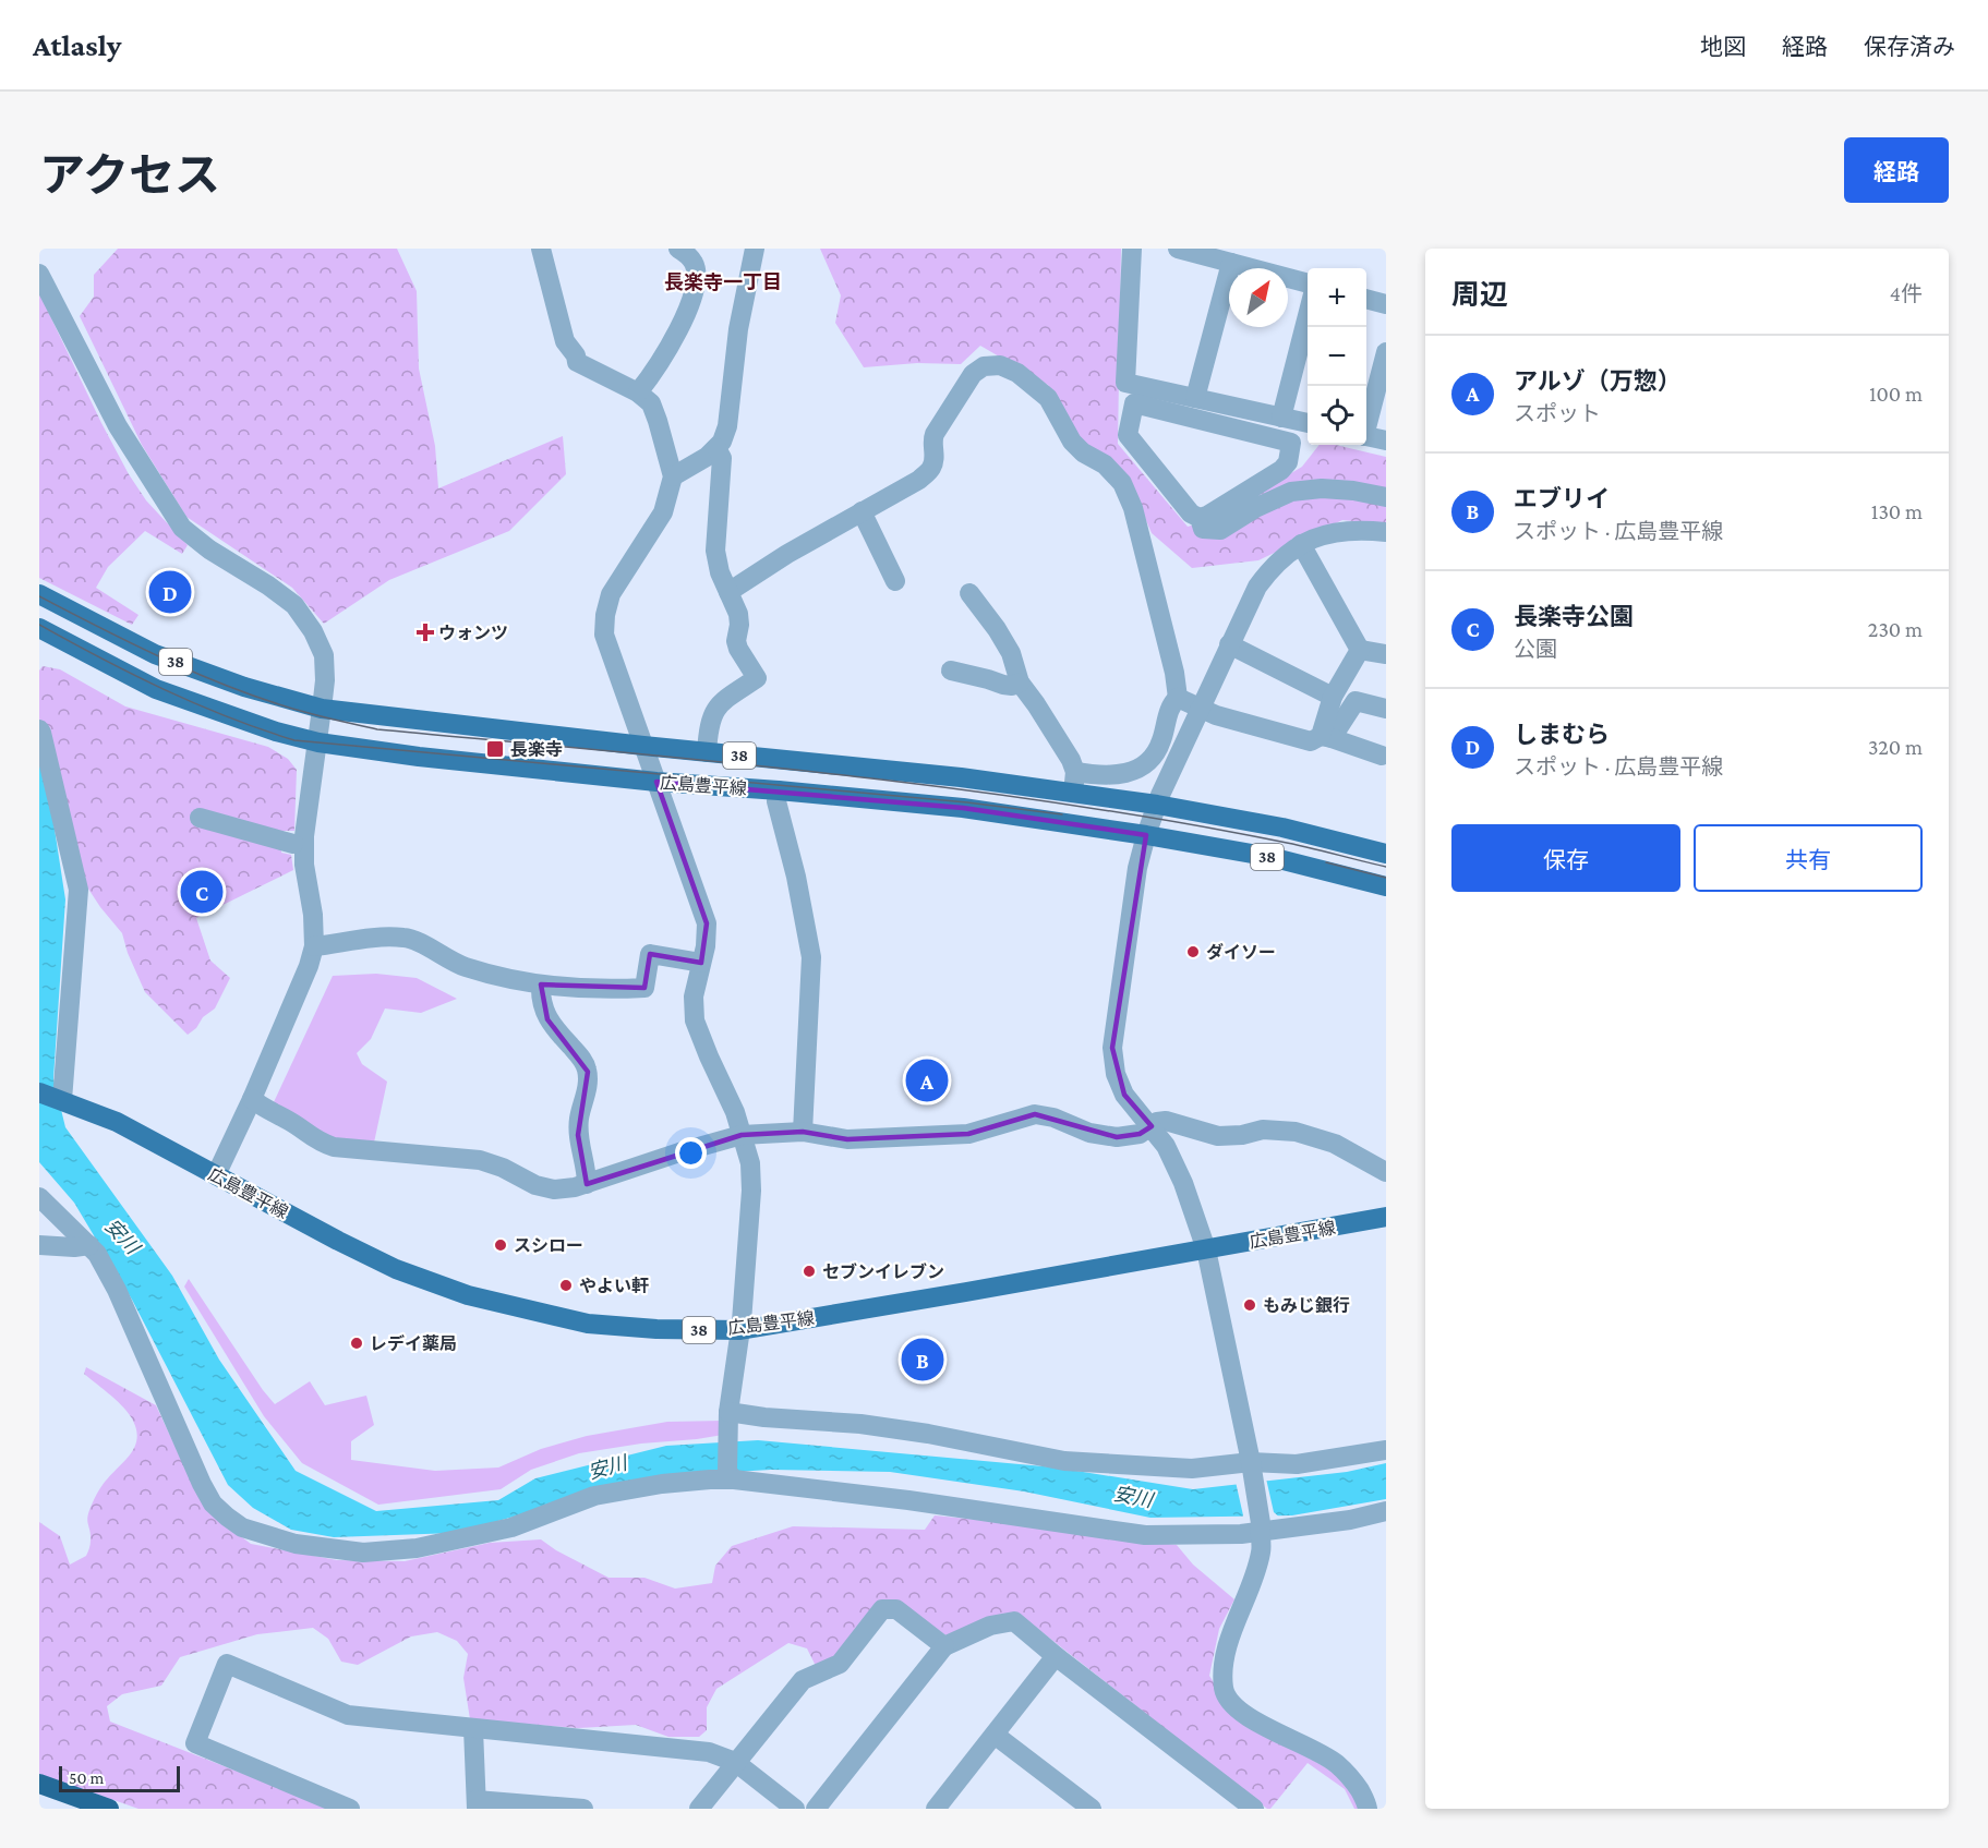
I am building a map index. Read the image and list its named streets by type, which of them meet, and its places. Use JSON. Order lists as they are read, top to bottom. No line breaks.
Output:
{"streets":{"main road":["38","広島豊平線"]},"districts":["長楽寺一丁目"],"water":["安川"],"places":{"health":["ウォンツ"],"transit":["長楽寺"],"other":["ダイソー","スシロー","セブンイレブン","やよい軒","もみじ銀行","レデイ薬局"]},"scale_bar":"50 m","north":"top right","page":{"header":"Atlasly","nav":["地図","経路","保存済み"],"title":"アクセス","buttons":["経路",["保存","共有"]],"heading":["周辺","4件"],"map_buttons":["+","−"],"list":[{"mark":"A","name":"アルゾ（万惣）","note":"スポット","value":"100 m"},{"mark":"B","name":"エブリイ","note":"スポット · 広島豊平線","value":"130 m"},{"mark":"C","name":"長楽寺公園","note":"公園","value":"230 m"},{"mark":"D","name":"しまむら","note":"スポット · 広島豊平線","value":"320 m"}],"pins":["D","C","A","B"],"scale":"50 m"}}
